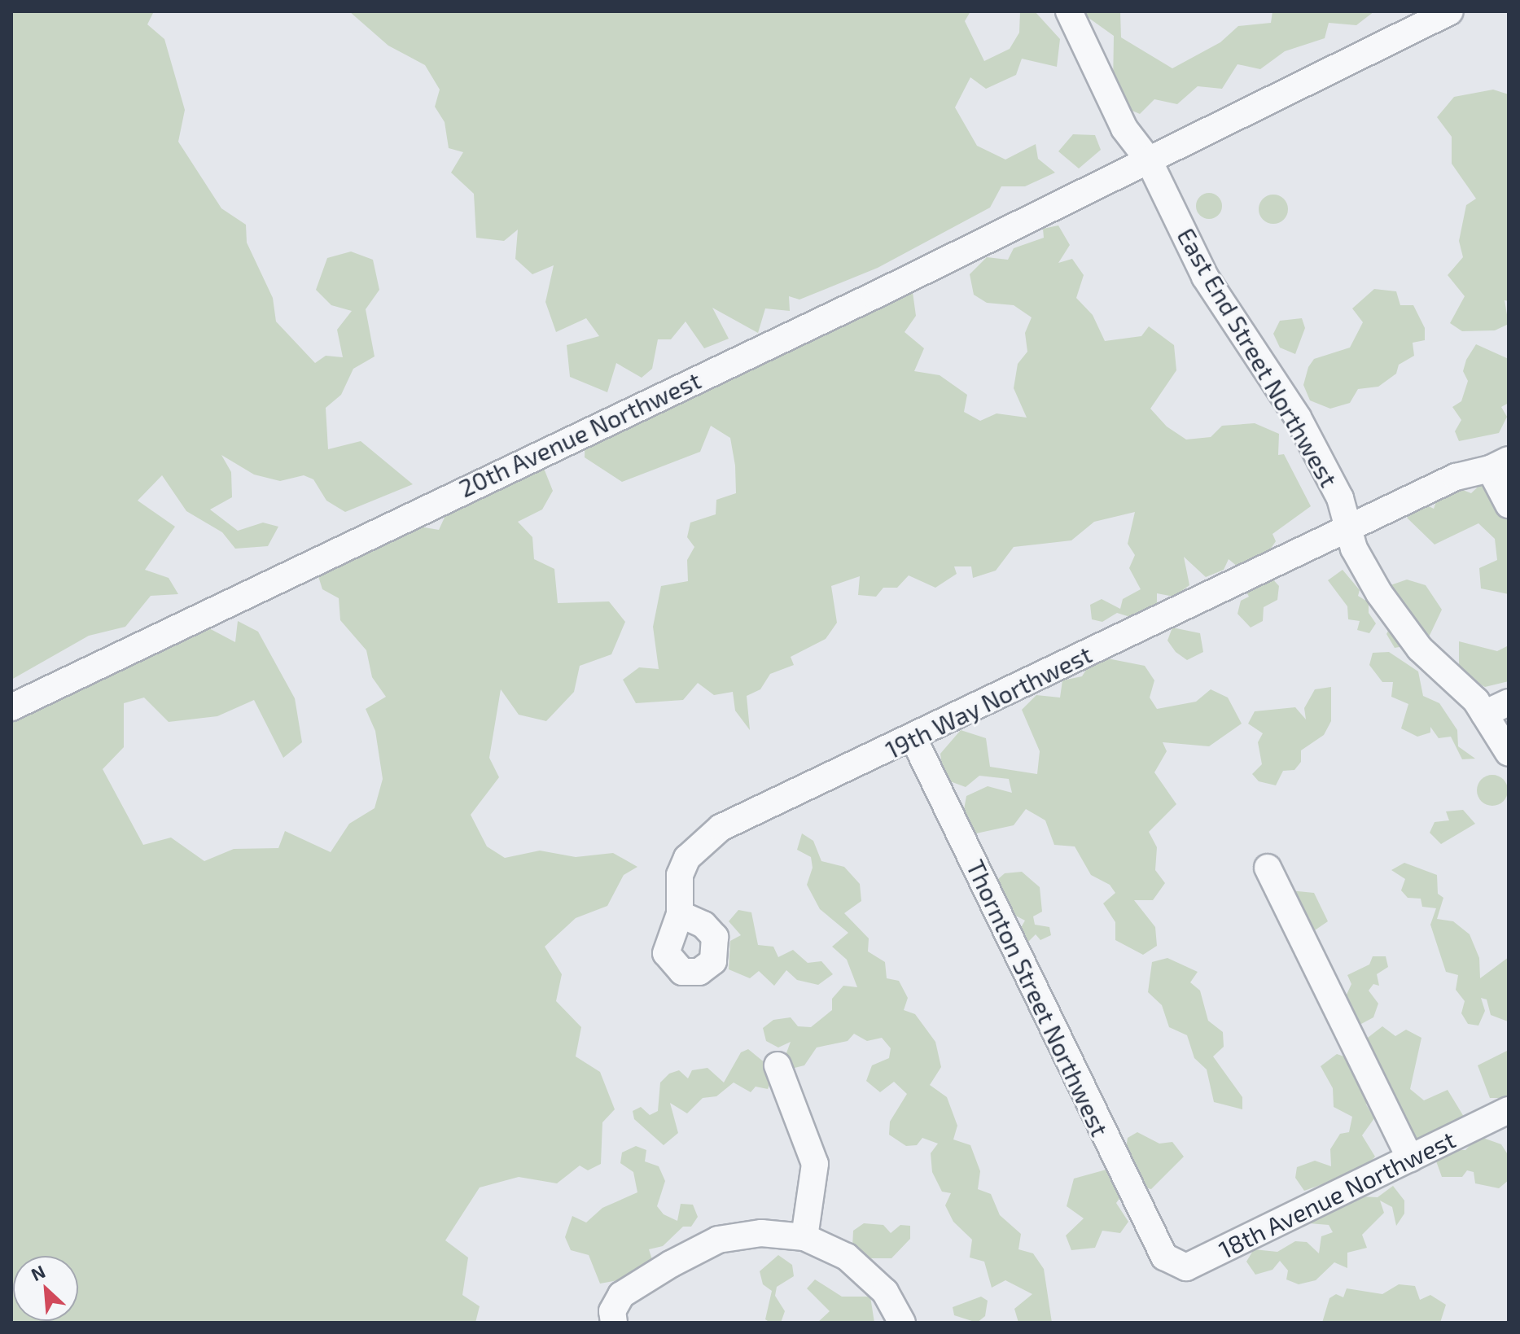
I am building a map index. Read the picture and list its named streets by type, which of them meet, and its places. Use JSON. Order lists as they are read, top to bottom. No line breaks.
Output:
{"streets":{"street":["East End Street Northwest","20th Avenue Northwest","19th Way Northwest","Thornton Street Northwest","18th Avenue Northwest"]},"crossings":[["East End Street Northwest","20th Avenue Northwest"],["East End Street Northwest","19th Way Northwest"],["19th Way Northwest","Thornton Street Northwest"],["Thornton Street Northwest","18th Avenue Northwest"]],"north":"top left"}
